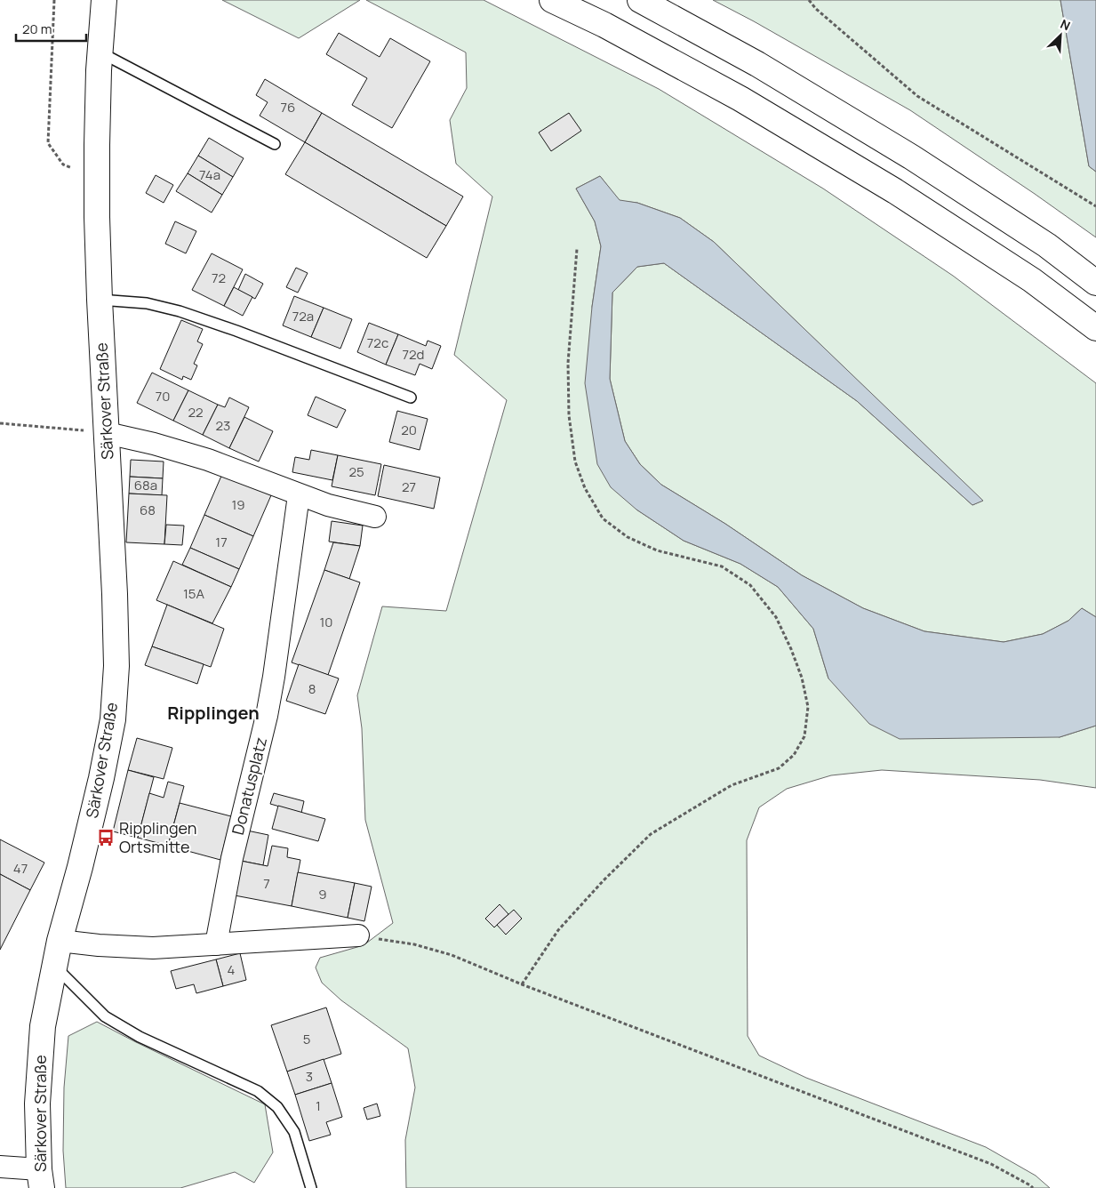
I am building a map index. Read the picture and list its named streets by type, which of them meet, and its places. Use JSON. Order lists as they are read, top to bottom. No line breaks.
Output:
{"streets":{"main road":["Särkover Straße"],"street":["Donatusplatz"]},"districts":["Ripplingen"],"places":{"bus stop":["Ripplingen Ortsmitte"]},"house_numbers":["76","74a","72","72a","72c","72d","70","22","23","20","25","68a","27","19","68","17","15A","10","8","47","7","9","4","5","3","1"],"scale_bar":"20 m","north":"top right"}
